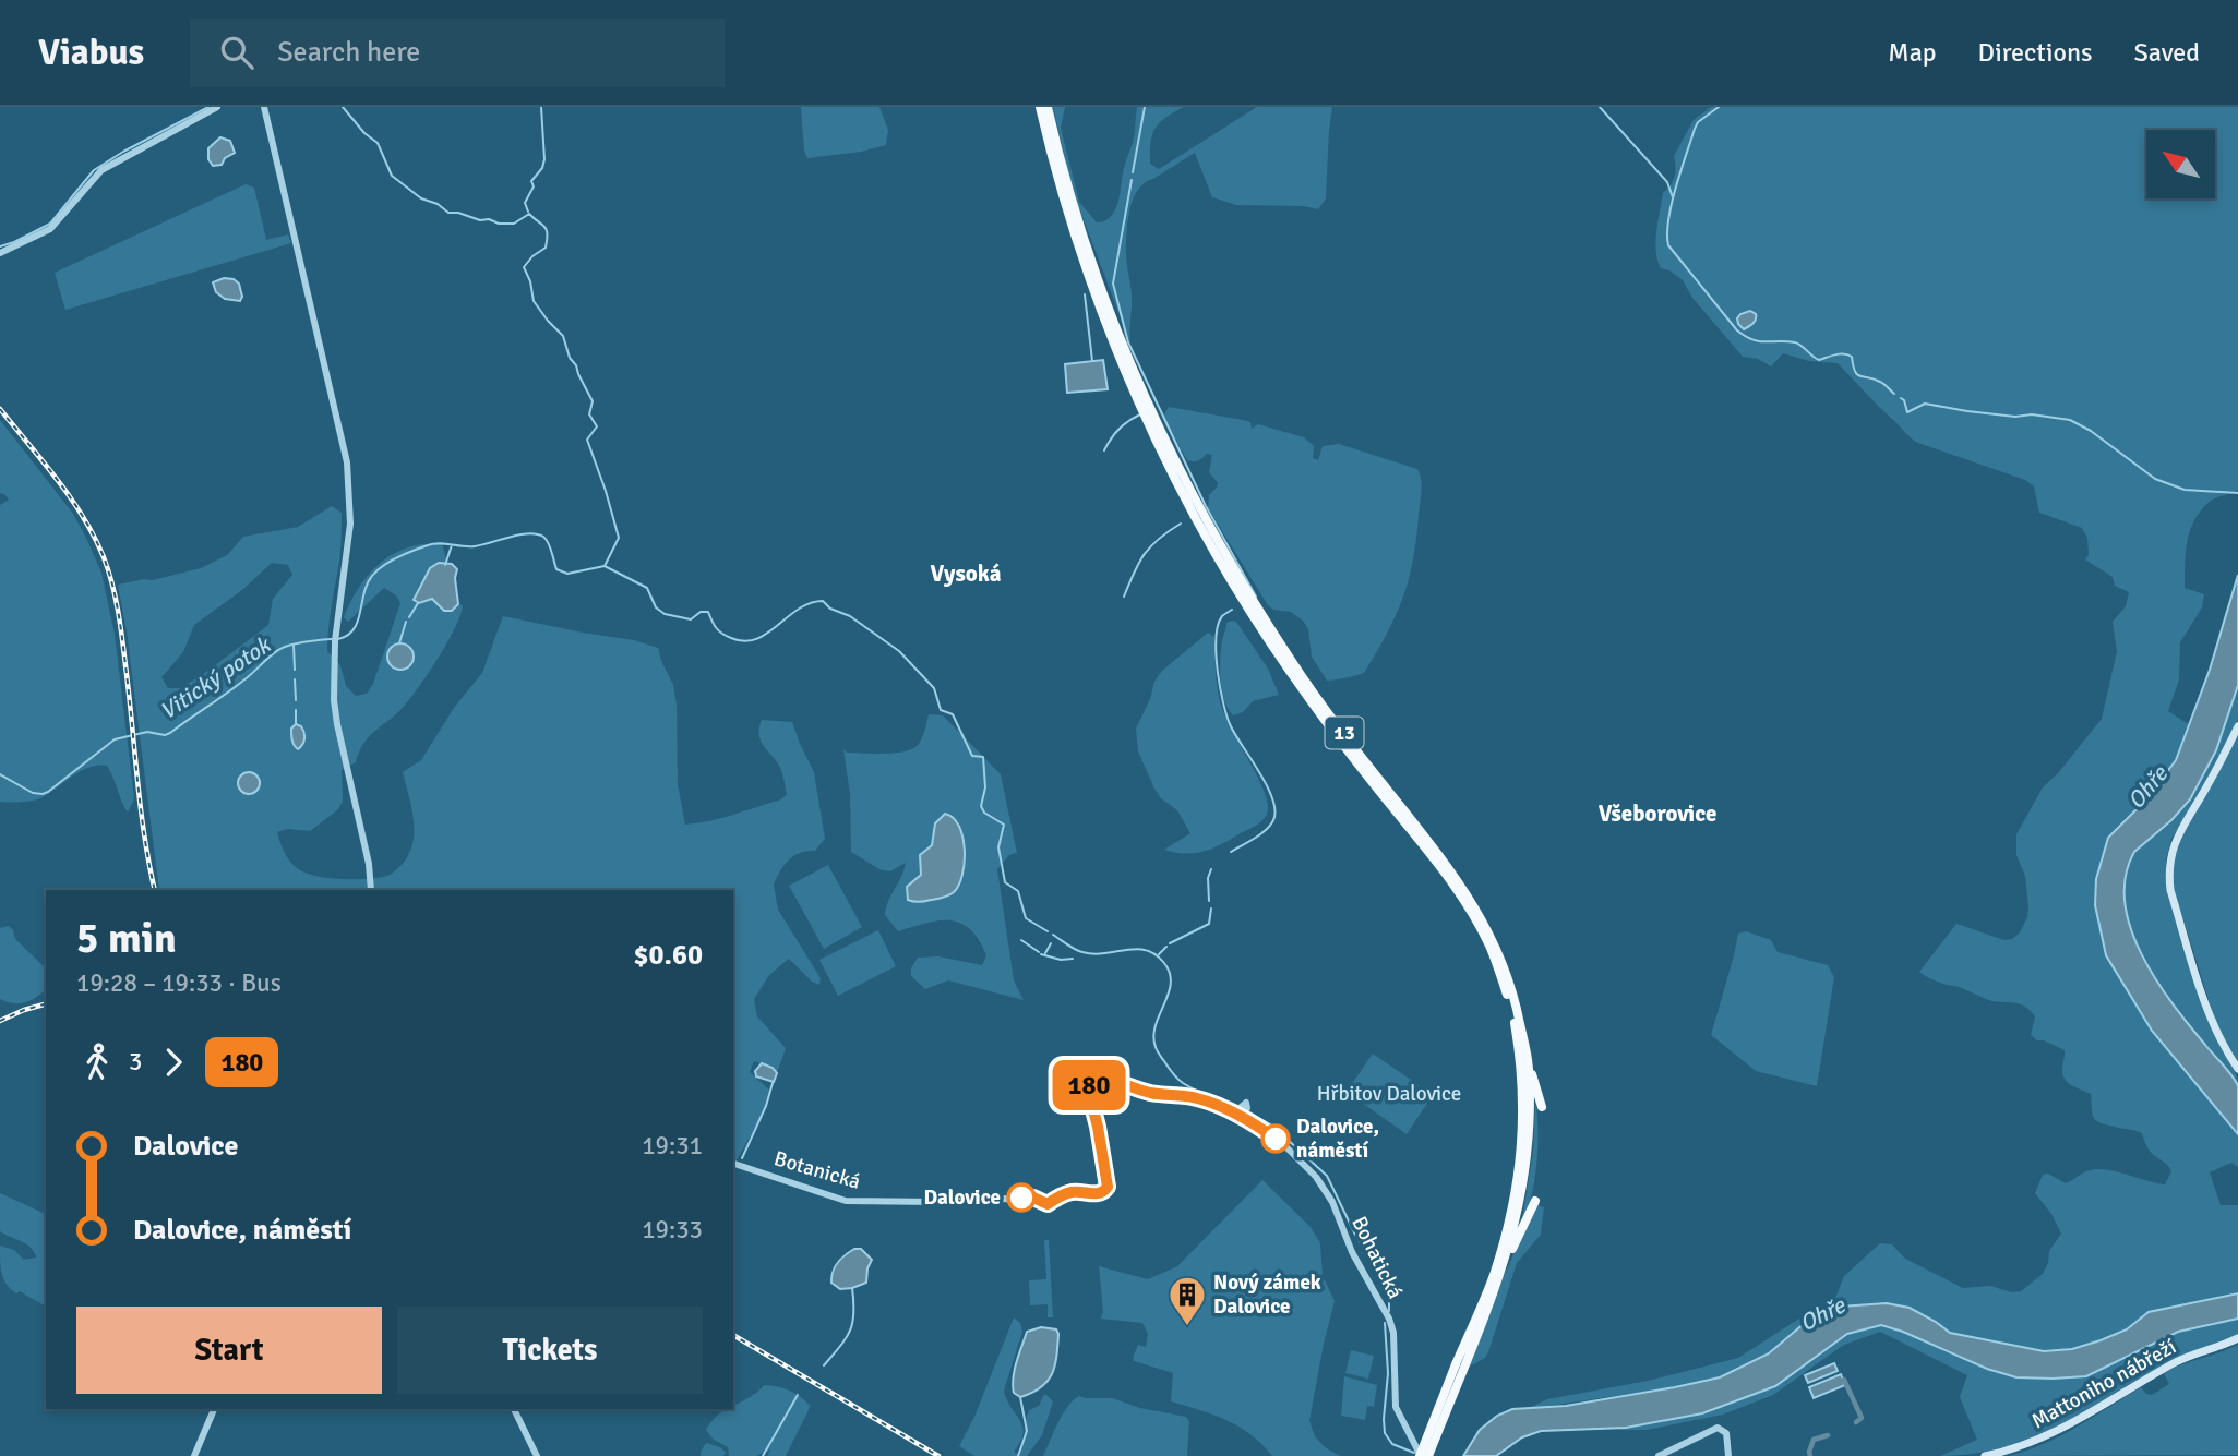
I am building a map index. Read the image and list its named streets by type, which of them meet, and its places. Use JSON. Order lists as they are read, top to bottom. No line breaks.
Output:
{"streets":{"highway":["13"],"main road":["Mattoniho nábřeží"],"street":["Botanická","Bohatická"]},"crossings":[["13","Bohatická"],["Botanická","Bohatická"]],"districts":["Vysoká","Všeborovice"],"water":["Vitický potok","Ohře"],"parks":["Hřbitov Dalovice"],"places":{"other":["Dalovice, náměstí","Dalovice"],"building":["Nový zámek Dalovice"]},"lines":["bus line 180"],"north":"top left","page":{"header":"Viabus","search":"Search here","nav":["Map","Directions","Saved"],"on_map":"180","heading":["5 min","19:28 – 19:33 · Bus","$0.60"],"legs":["3","180"],"list":[{"name":"Dalovice","value":"19:31"},{"name":"Dalovice, náměstí","value":"19:33"}],"buttons":["Start","Tickets"]}}
